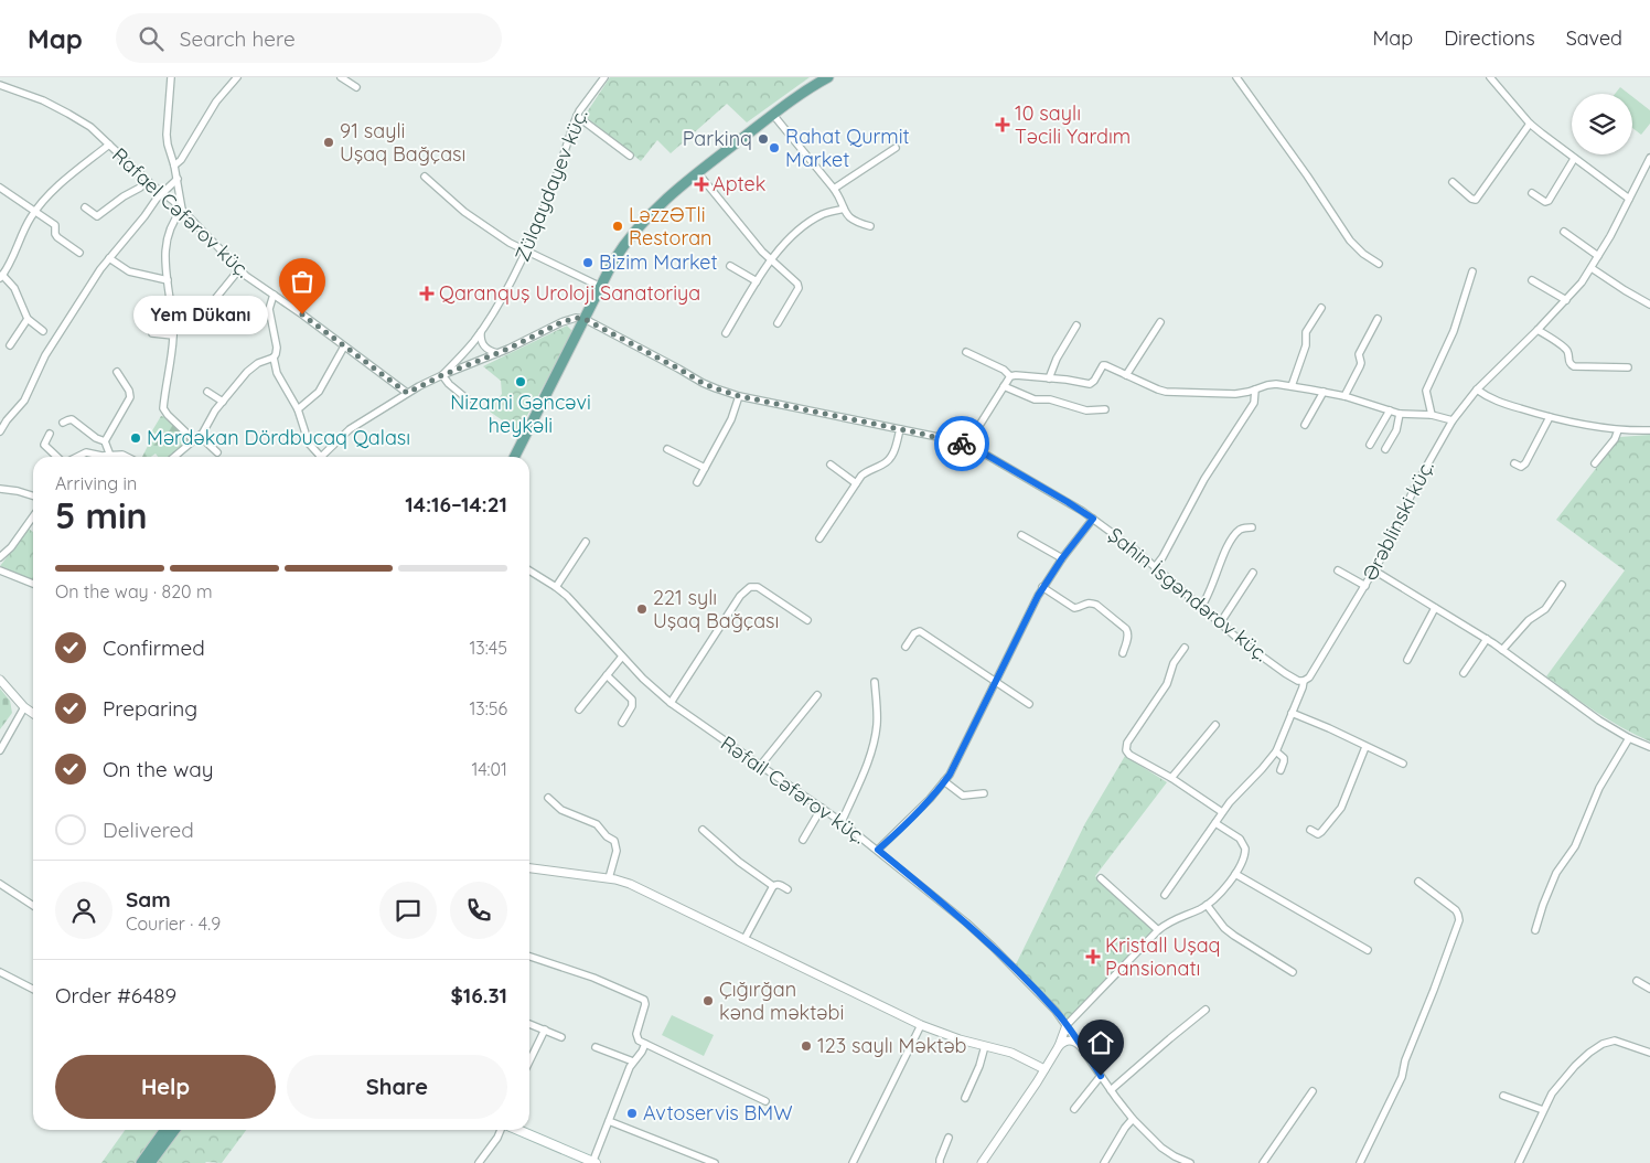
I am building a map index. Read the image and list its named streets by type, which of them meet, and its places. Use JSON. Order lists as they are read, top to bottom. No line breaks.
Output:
{"streets":{"street":["Zülqaydayev küç.","Rafael Cəfərov küç.","Ərəblinski küç.","Şahin İsgəndərov küç.","Rəfail Cəfərov küç."]},"crossings":[["Ərəblinski küç.","Şahin İsgəndərov küç."]],"places":{"health":["10 saylı Təcili Yardım","Aptek","Qaranquş Uroloji Sanatoriya","Kristall Uşaq Pansionatı"],"other":["Parkinq","91 sayli Uşaq Bağçası","Rahat Qurmit Market","LəzzƏTli Restoran","Bizim Market","Yem Dükanı","Nizami Gəncəvi heykəli","Mərdəkan Dördbucaq Qalası","221 sylı Uşaq Bağçası","Çığırğan kənd məktəbi","123 saylı Məktəb","Avtoservis BMW"]},"page":{"header":"Map","search":"Search here","nav":["Map","Directions","Saved"],"bubble":"Yem Dükanı","heading":["5 min","Arriving in","14:16–14:21"],"panel":["Sam","Courier · 4.9","Order #6489","$16.31"],"bar":"On the way · 820 m","list":[["Confirmed","13:45"],["Preparing","13:56"],["On the way","14:01"],"Delivered"],"buttons":["Help","Share"]}}
